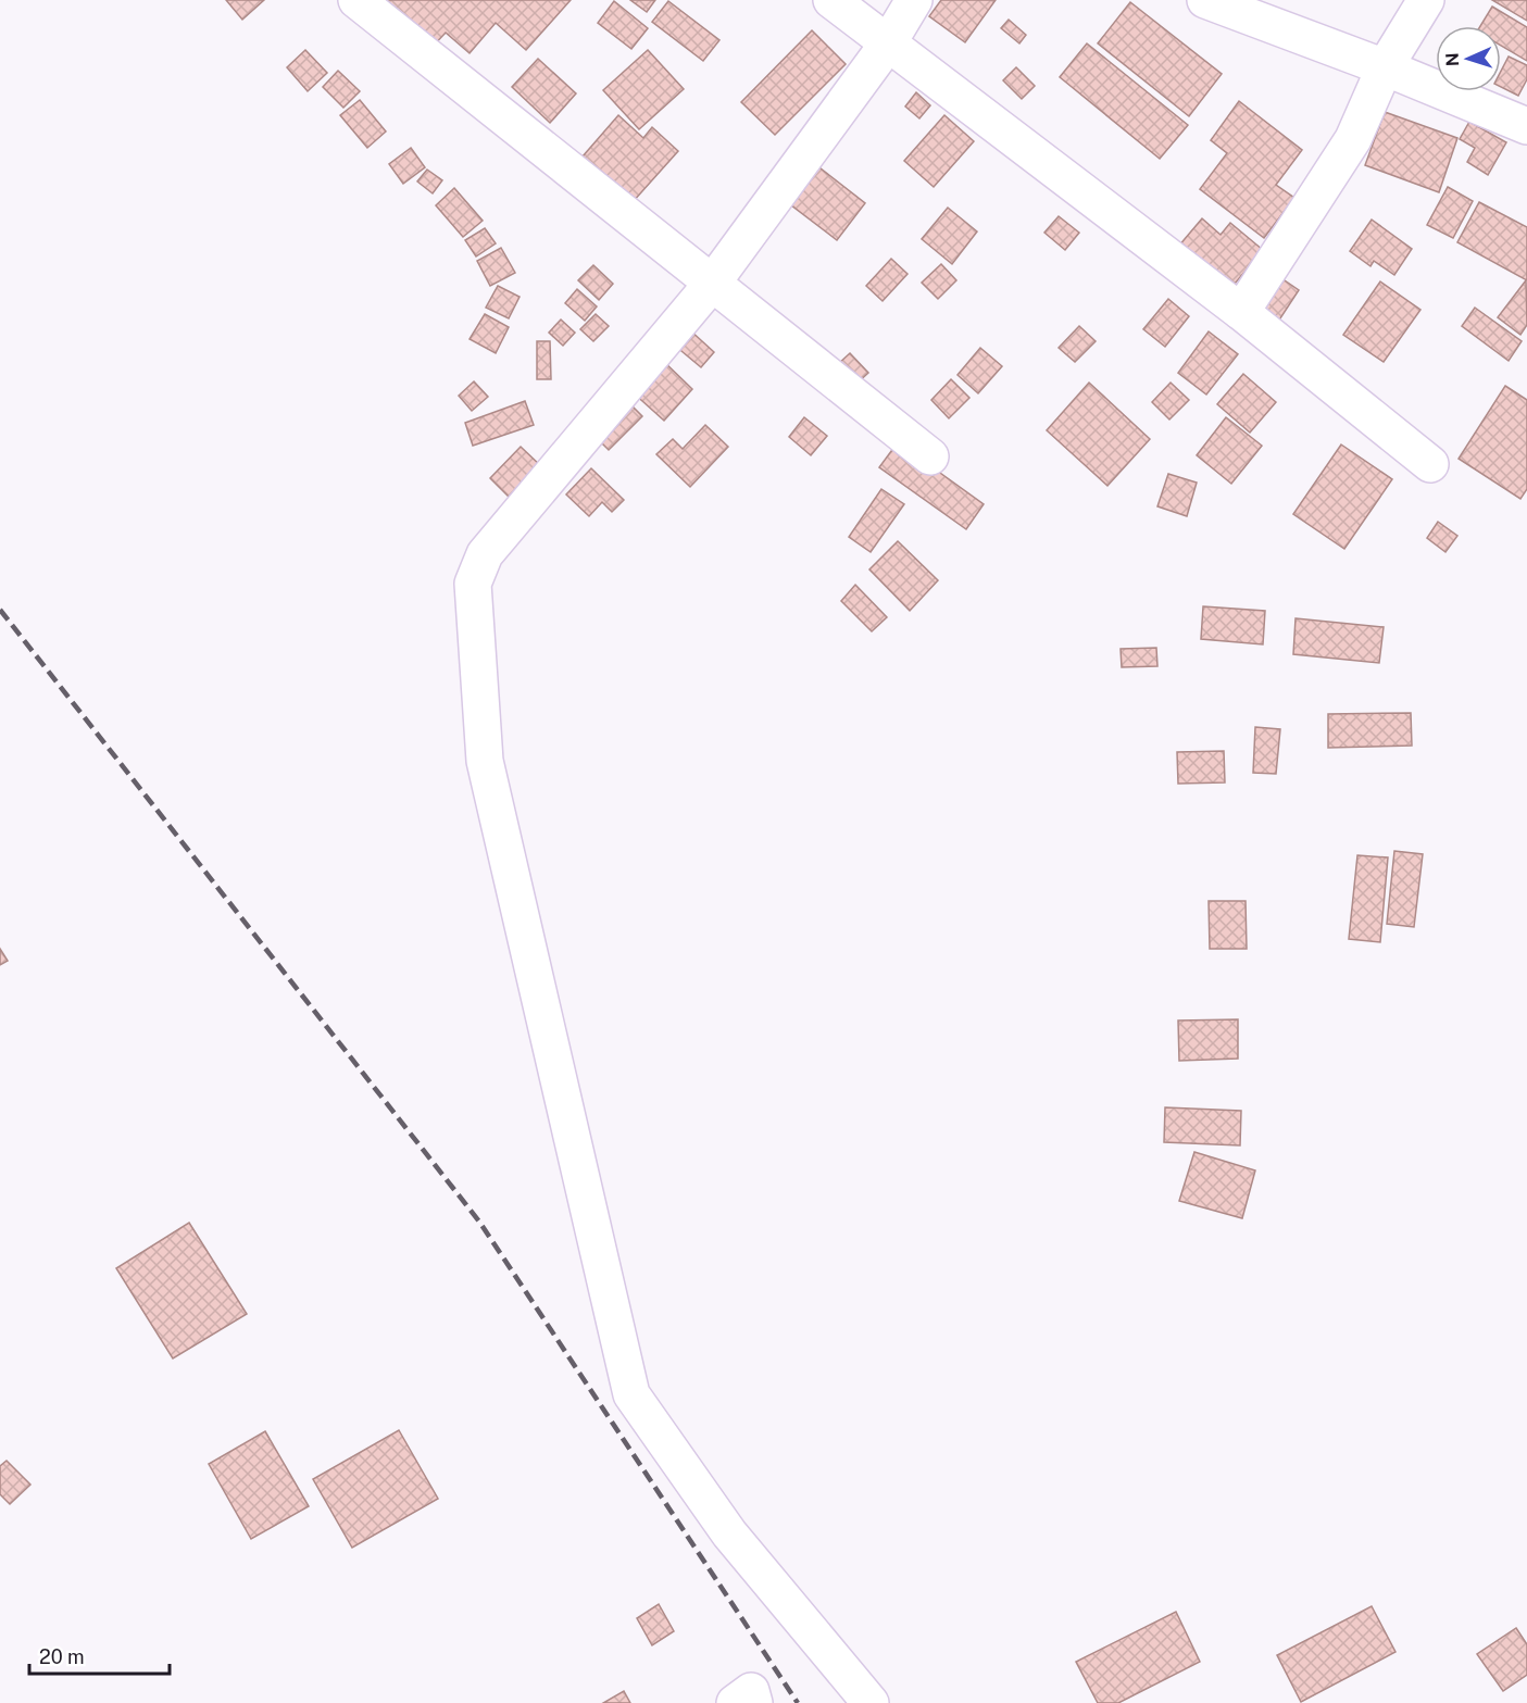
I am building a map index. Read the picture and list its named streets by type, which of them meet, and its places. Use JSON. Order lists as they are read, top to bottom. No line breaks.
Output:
{"scale_bar":"20 m","north":"left"}
